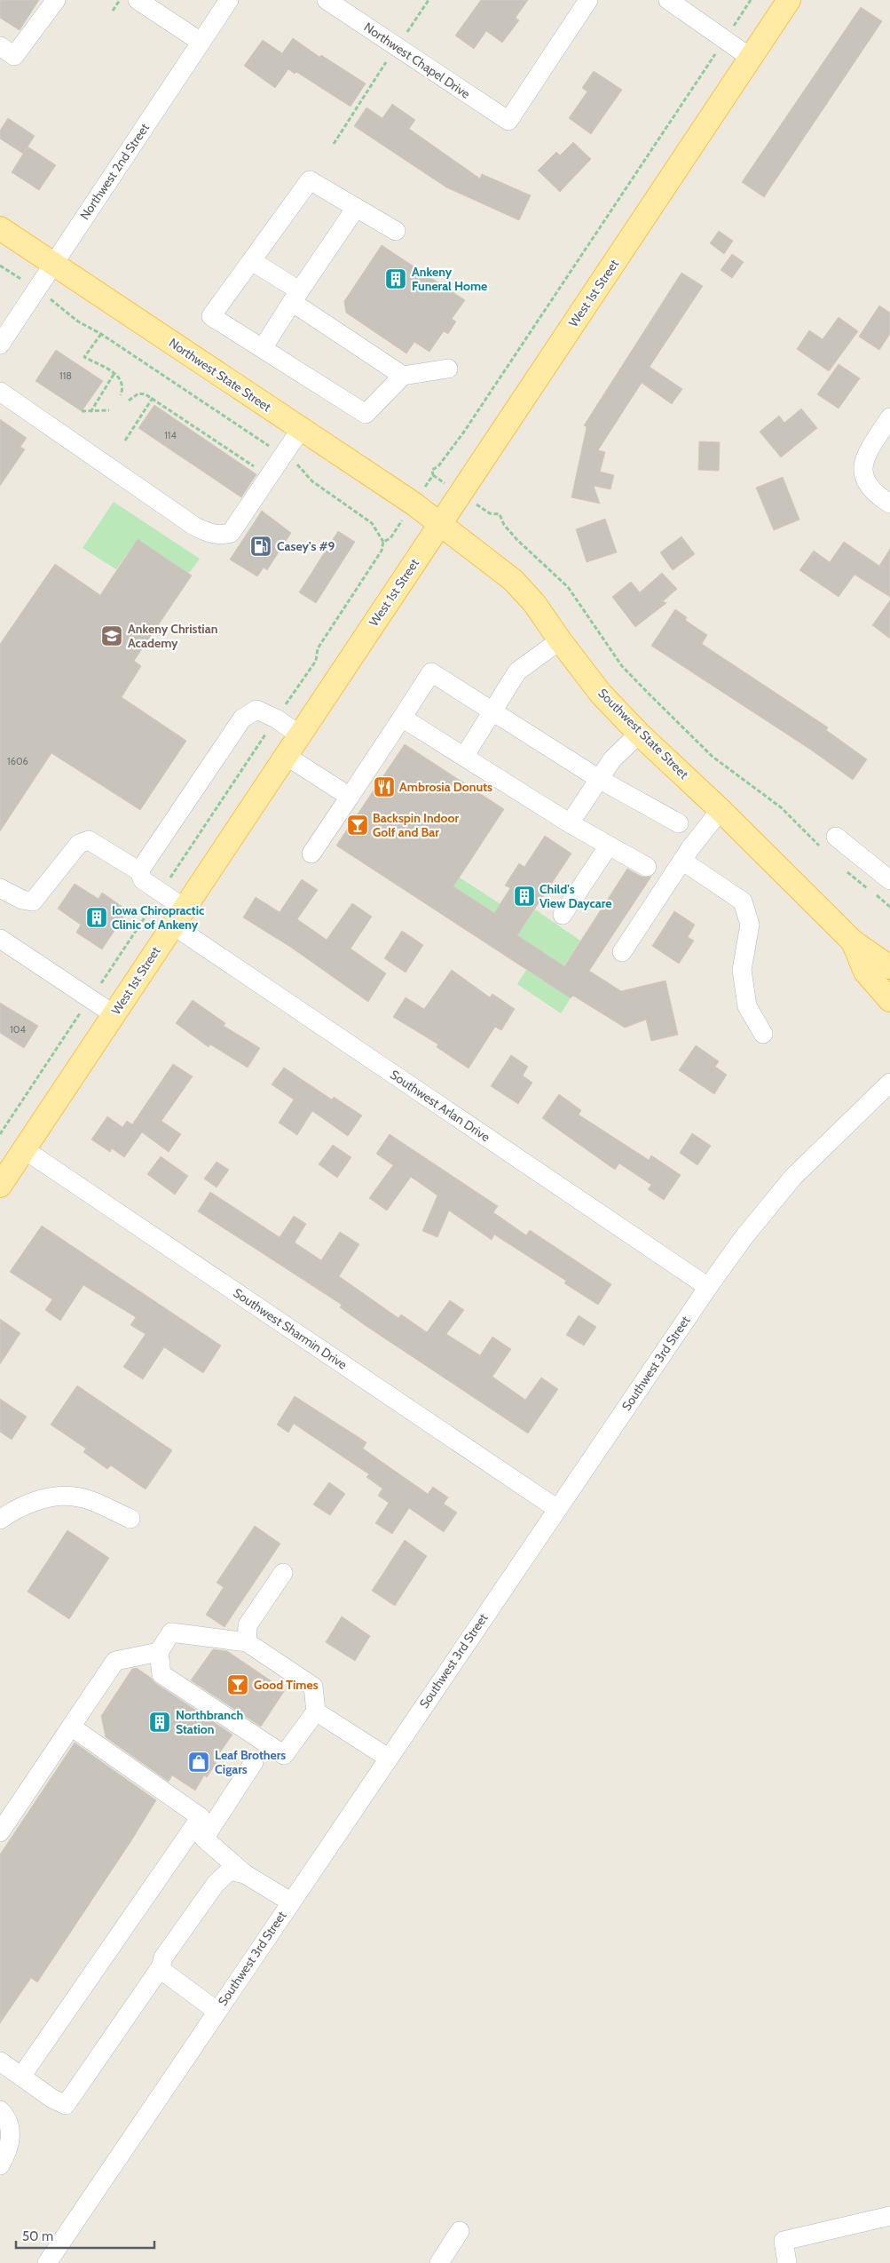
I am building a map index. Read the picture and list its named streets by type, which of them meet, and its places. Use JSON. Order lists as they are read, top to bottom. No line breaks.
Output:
{"streets":{"main road":["West 1st Street","Northwest State Street","Southwest State Street"],"street":["Northwest Chapel Drive","Northwest 2nd Street","Southwest Arlan Drive","Southwest Sharmin Drive","Southwest 3rd Street"]},"crossings":[["Northwest 2nd Street","Northwest State Street"],["West 1st Street","Northwest State Street"],["West 1st Street","Southwest State Street"],["West 1st Street","Southwest Arlan Drive"],["West 1st Street","Southwest Sharmin Drive"],["Northwest State Street","Southwest State Street"],["Southwest Arlan Drive","Southwest 3rd Street"],["Southwest Sharmin Drive","Southwest 3rd Street"]],"places":{"building":["Ankeny Funeral Home","Child's View Daycare","Iowa Chiropractic Clinic of Ankeny","Northbranch Station"],"fuel station":["Casey's #9"],"school or university":["Ankeny Christian Academy"],"restaurant":["Ambrosia Donuts"],"bar":["Backspin Indoor Golf and Bar","Good Times"],"shop":["Leaf Brothers Cigars"]},"house_numbers":["118","114","1606","104"],"scale_bar":"50 m"}
